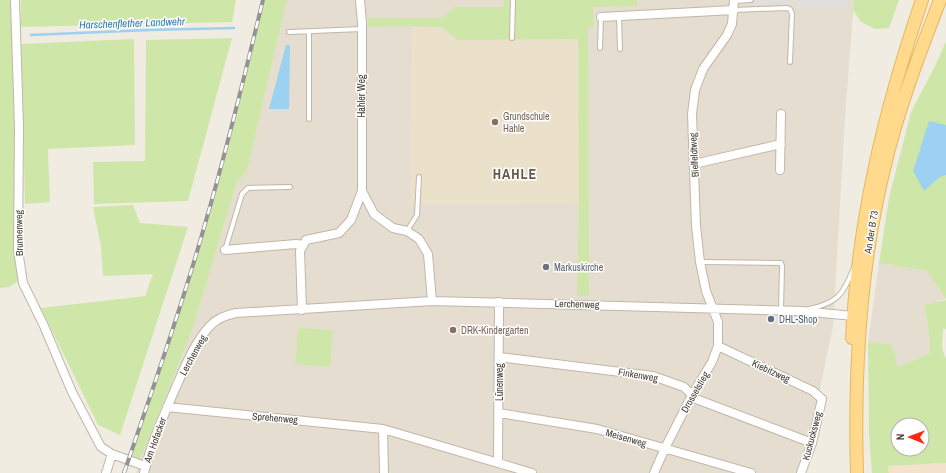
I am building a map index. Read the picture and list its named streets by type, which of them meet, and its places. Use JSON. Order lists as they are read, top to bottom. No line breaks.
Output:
{"streets":{"main road":["An der B 73"],"street":["Hahler Weg","Bielfeldtweg","Brunnenweg","Lerchenweg","Kiebitzweg","Finkenweg","Lünenweg","Drosselstieg","Sprehenweg","Kuckucksweg","Meisenweg","Am Hofacker"]},"crossings":[["Hahler Weg","Lerchenweg"],["Bielfeldtweg","Lerchenweg"],["Bielfeldtweg","Drosselstieg"],["An der B 73","Lerchenweg"],["Brunnenweg","Am Hofacker"],["Lerchenweg","Lünenweg"],["Lerchenweg","Drosselstieg"],["Lerchenweg","Sprehenweg"],["Lerchenweg","Am Hofacker"],["Kiebitzweg","Drosselstieg"],["Kiebitzweg","Kuckucksweg"],["Finkenweg","Lünenweg"],["Finkenweg","Drosselstieg"],["Finkenweg","Kuckucksweg"],["Lünenweg","Sprehenweg"],["Lünenweg","Meisenweg"],["Drosselstieg","Meisenweg"],["Sprehenweg","Am Hofacker"]],"districts":["HAHLE"],"water":["Harschenflether Landwehr"],"places":["Grundschule Hahle","Markuskirche","DHL-Shop","DRK-Kindergarten"],"north":"left"}
